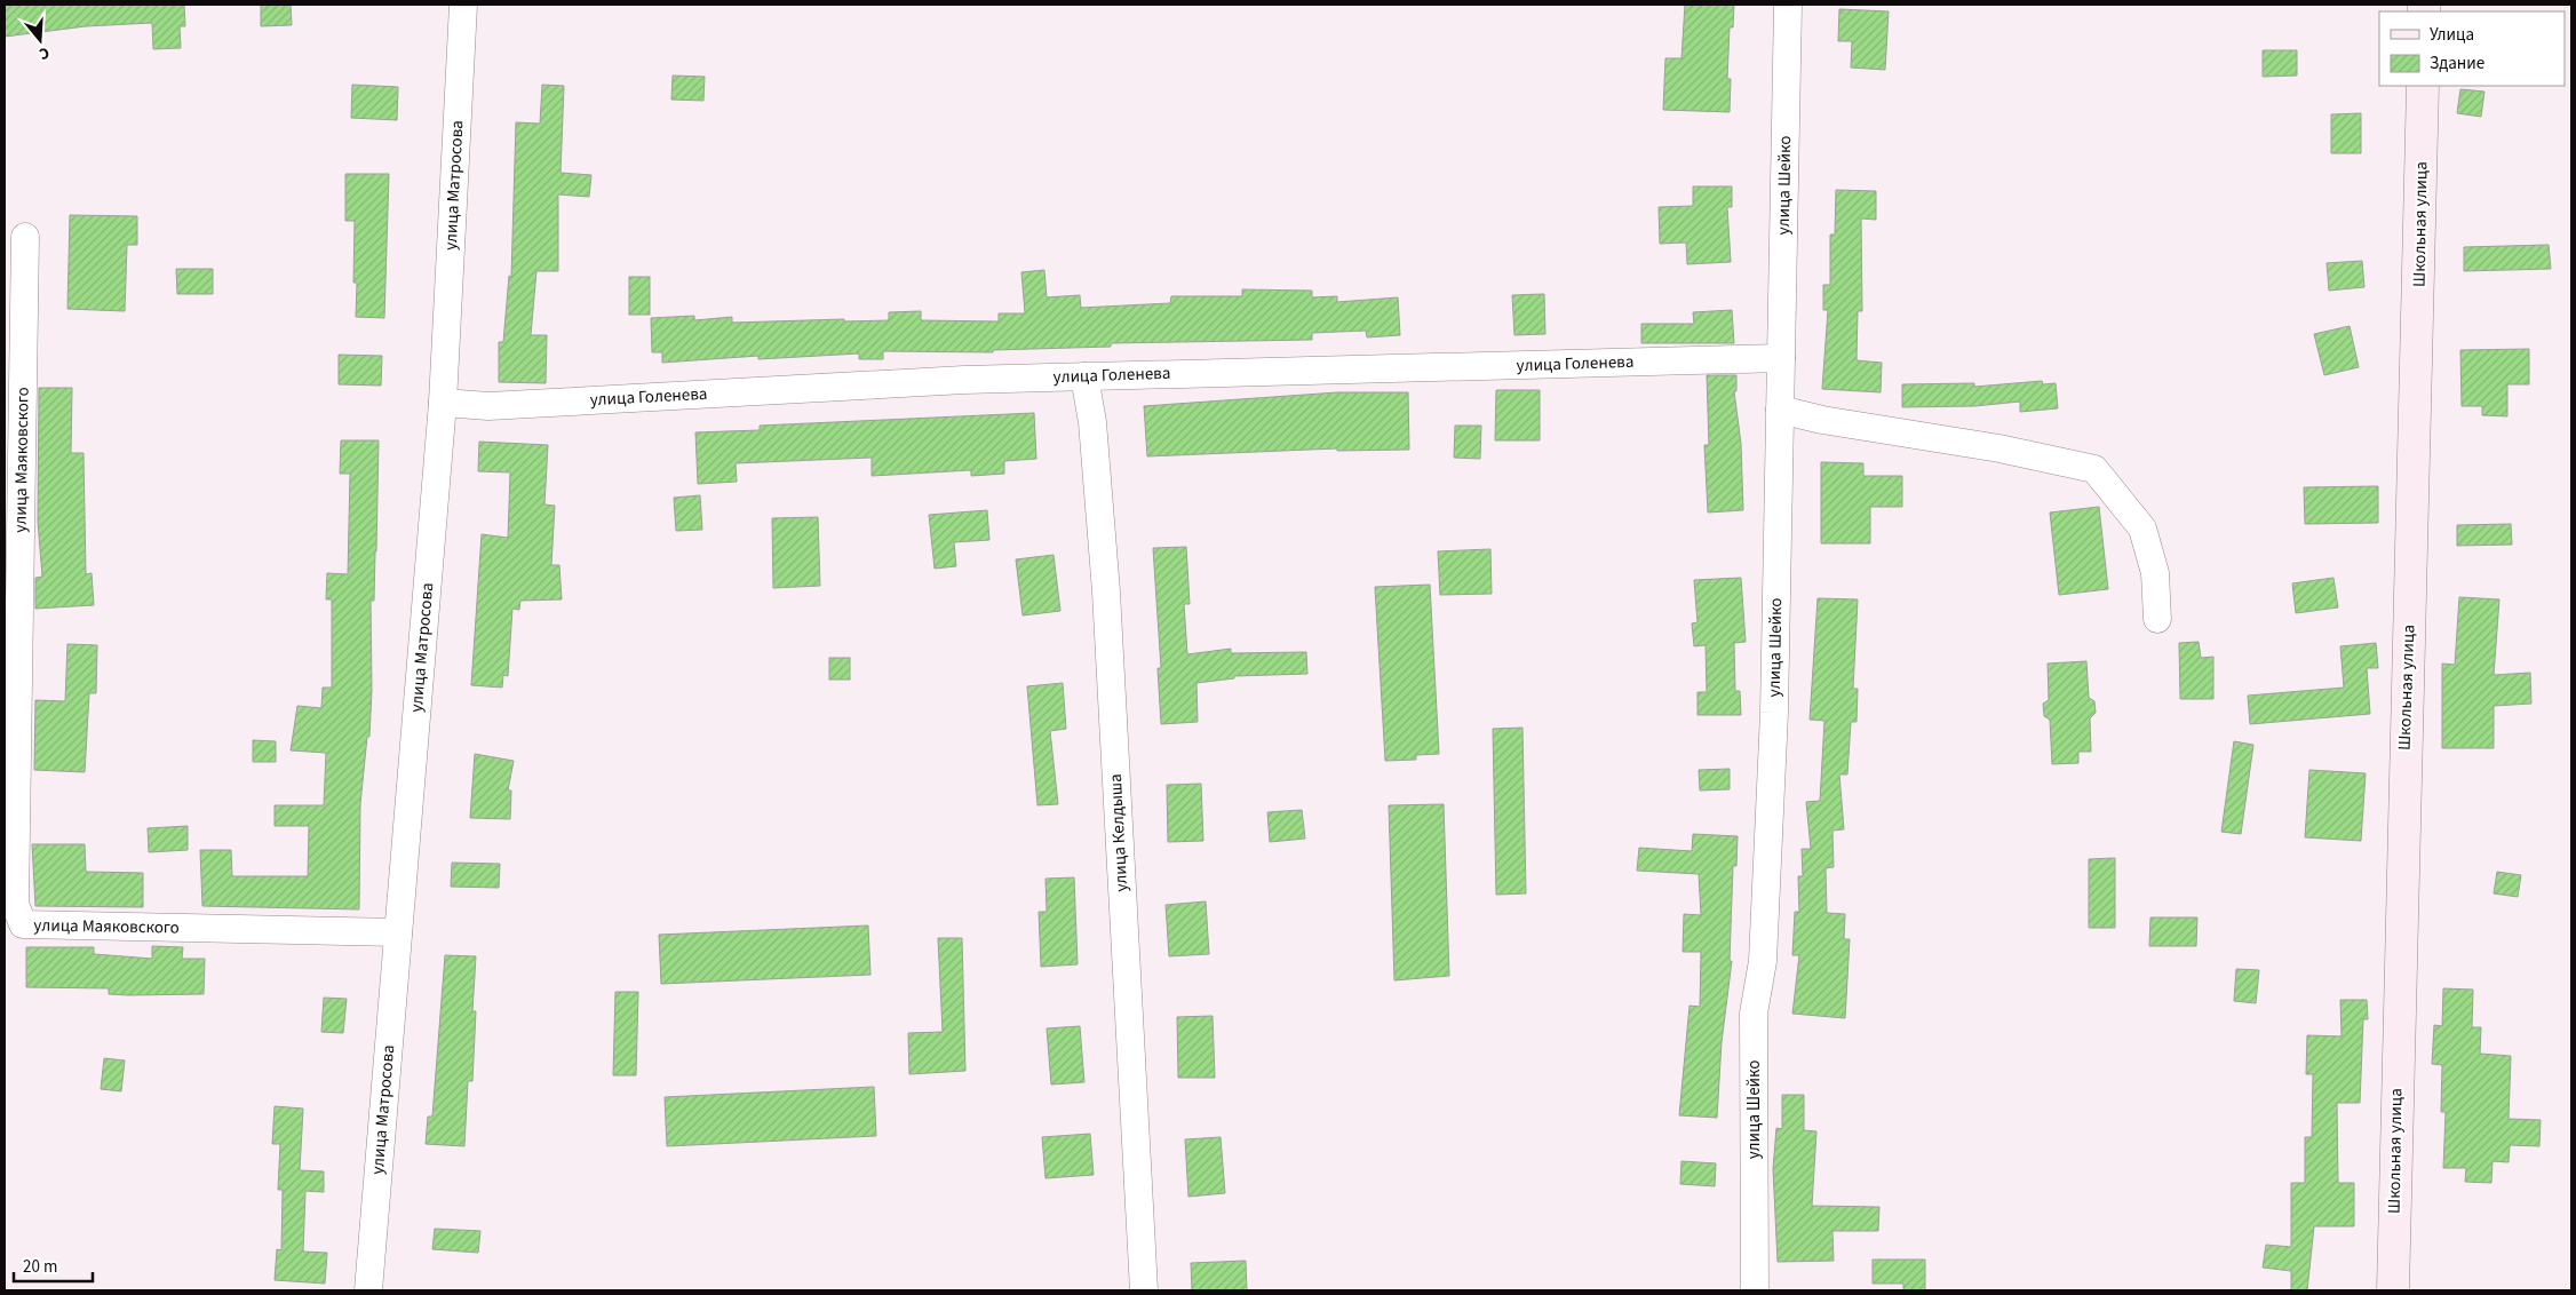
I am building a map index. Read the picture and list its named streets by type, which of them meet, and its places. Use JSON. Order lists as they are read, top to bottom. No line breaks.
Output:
{"streets":{"street":["улица Матросова","улица Шейко","Школьная улица","улица Голенева","улица Маяковского","улица Келдыша"]},"crossings":[["улица Матросова","улица Голенева"],["улица Матросова","улица Маяковского"],["улица Шейко","улица Голенева"],["улица Голенева","улица Келдыша"]],"legend":["Улица","Здание"],"scale_bar":"20 m","north":"bottom"}
